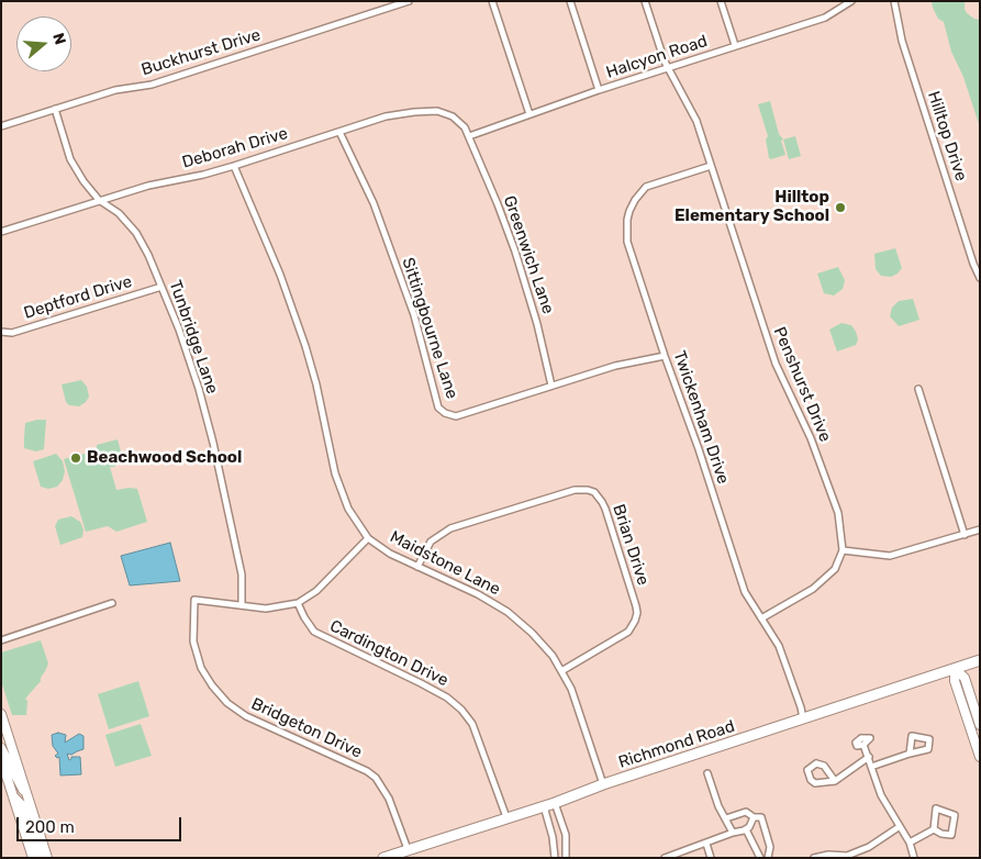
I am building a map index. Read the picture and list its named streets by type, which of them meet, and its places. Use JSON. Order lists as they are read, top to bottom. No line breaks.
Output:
{"streets":{"main road":["Richmond Road"],"street":["Buckhurst Drive","Halcyon Road","Hilltop Drive","Deborah Drive","Greenwich Lane","Deptford Drive","Sittingbourne Lane","Tunbridge Lane","Penshurst Drive","Twickenham Drive","Brian Drive","Maidstone Lane","Cardington Drive","Bridgeton Drive"]},"crossings":[["Buckhurst Drive","Tunbridge Lane"],["Halcyon Road","Deborah Drive"],["Halcyon Road","Greenwich Lane"],["Halcyon Road","Penshurst Drive"],["Deborah Drive","Greenwich Lane"],["Deborah Drive","Sittingbourne Lane"],["Deborah Drive","Tunbridge Lane"],["Deborah Drive","Maidstone Lane"],["Greenwich Lane","Sittingbourne Lane"],["Deptford Drive","Tunbridge Lane"],["Sittingbourne Lane","Twickenham Drive"],["Tunbridge Lane","Bridgeton Drive"],["Penshurst Drive","Twickenham Drive"],["Twickenham Drive","Richmond Road"],["Brian Drive","Maidstone Lane"],["Maidstone Lane","Richmond Road"],["Cardington Drive","Richmond Road"],["Bridgeton Drive","Richmond Road"]],"places":["Hilltop Elementary School","Beachwood School"],"scale_bar":"200 m","north":"right"}
